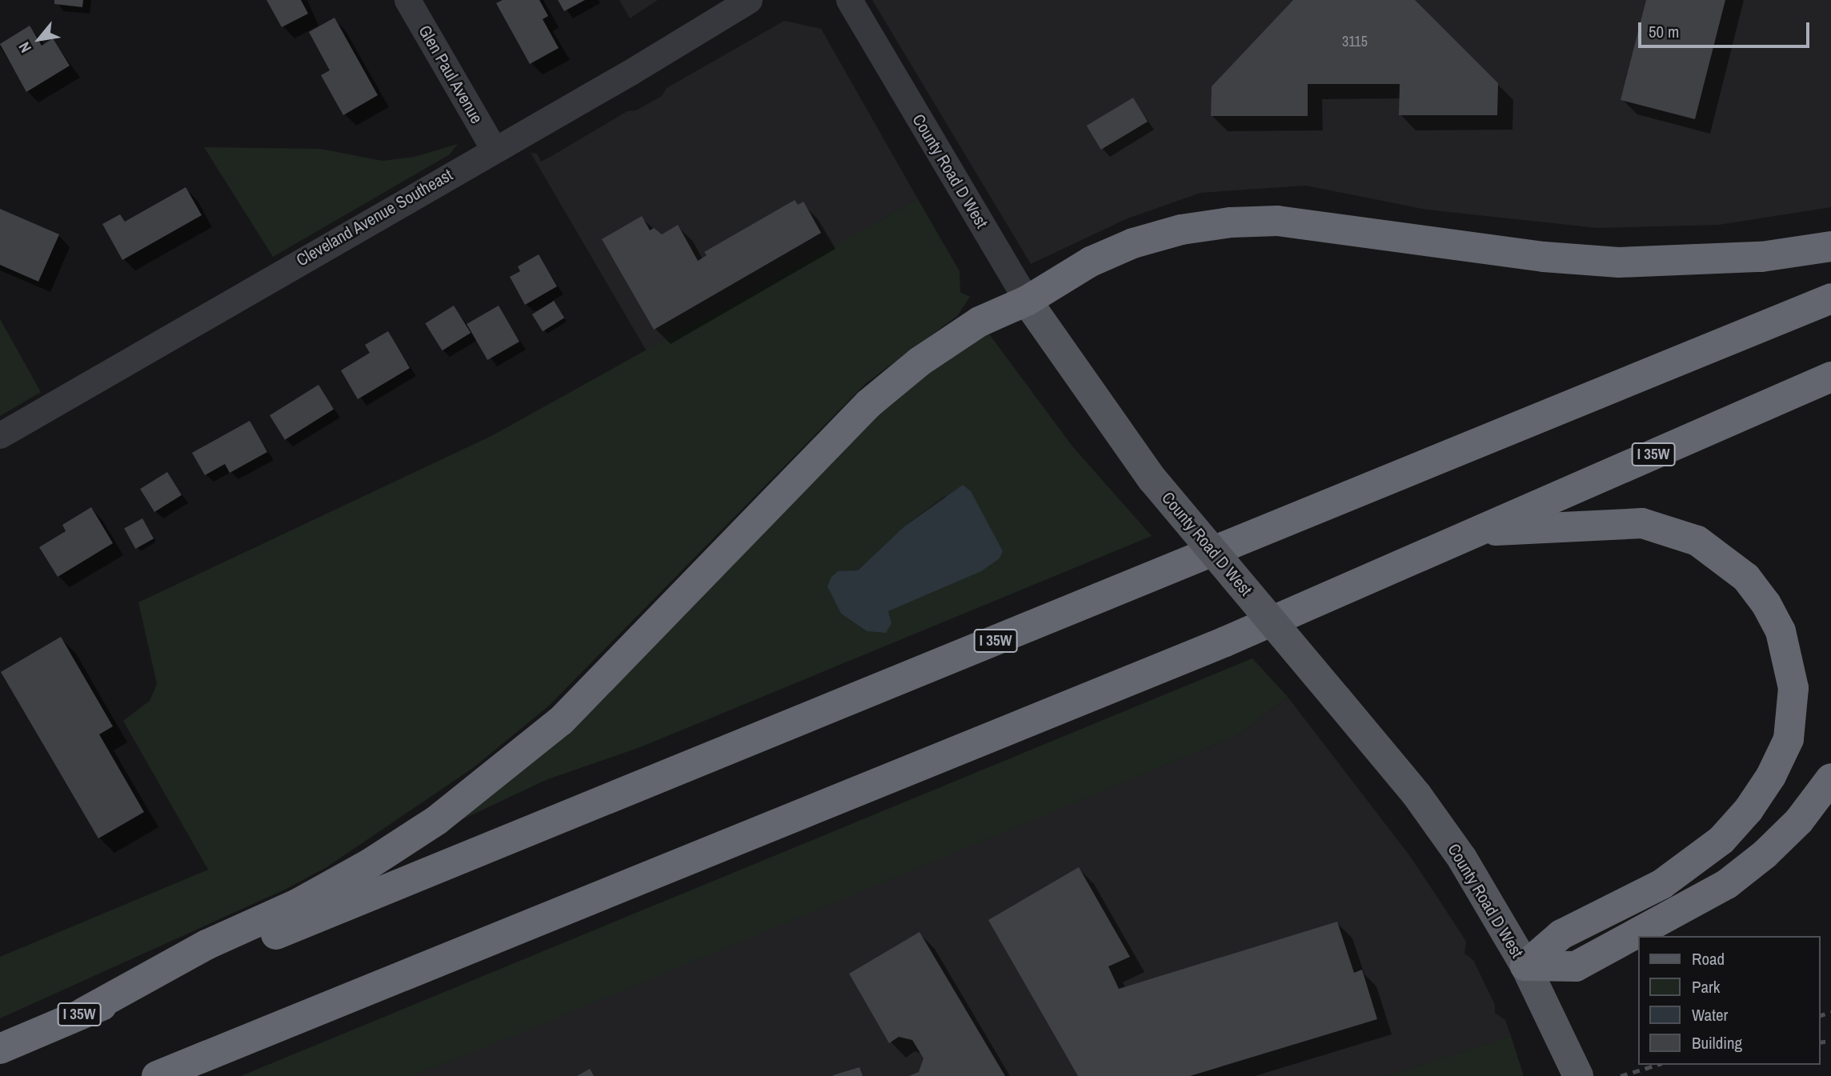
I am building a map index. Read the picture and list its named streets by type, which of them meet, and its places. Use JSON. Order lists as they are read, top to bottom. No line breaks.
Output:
{"streets":{"highway":["I 35W"],"main road":["County Road D West"],"street":["Glen Paul Avenue","Cleveland Avenue Southeast"]},"crossings":[["Glen Paul Avenue","Cleveland Avenue Southeast"]],"house_numbers":["3115"],"legend":["Road","Park","Water","Building"],"scale_bar":"50 m","north":"bottom left"}
